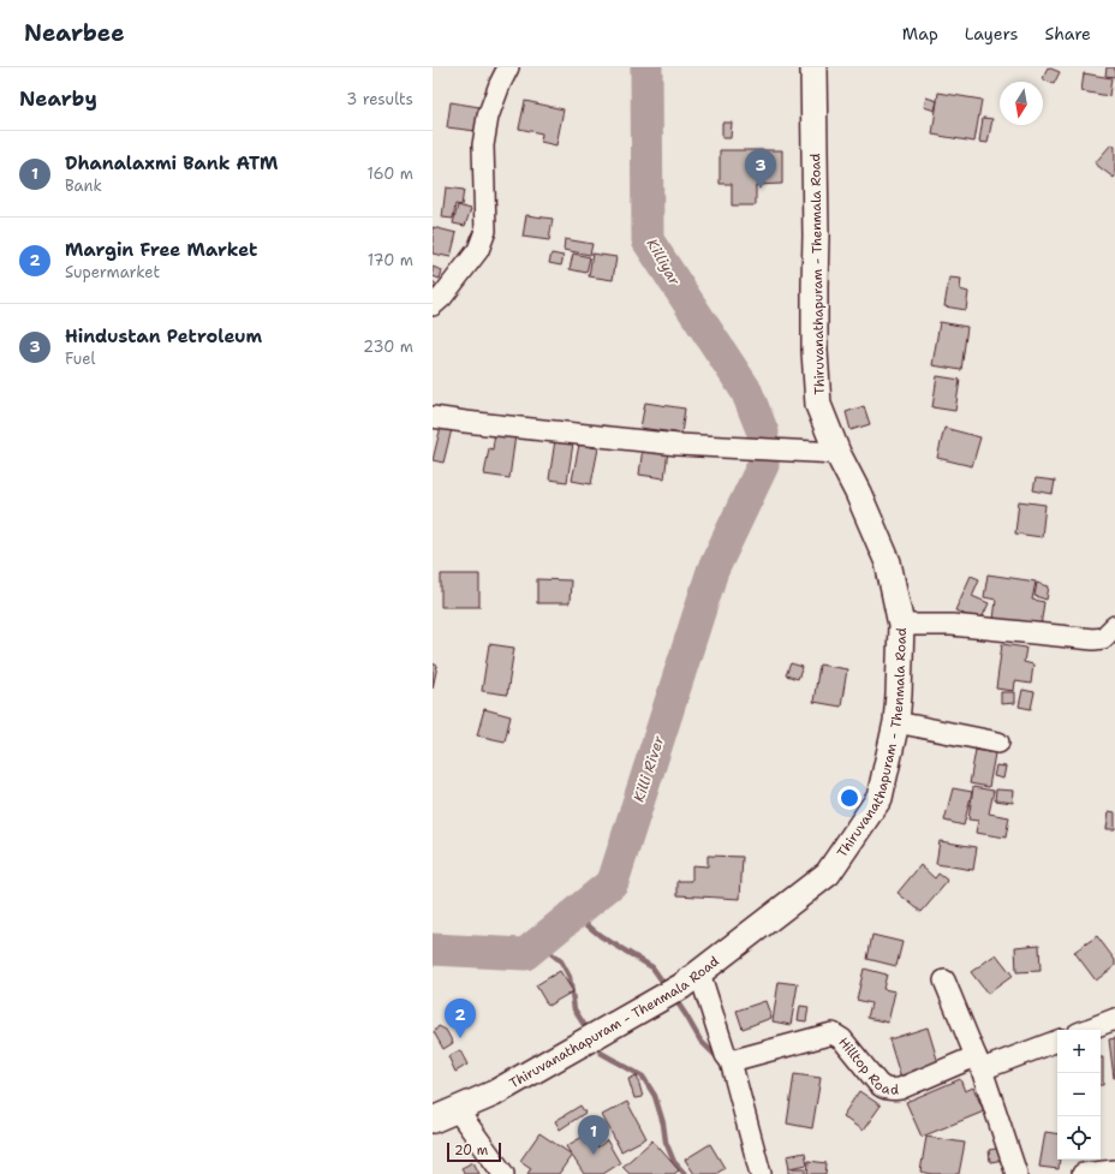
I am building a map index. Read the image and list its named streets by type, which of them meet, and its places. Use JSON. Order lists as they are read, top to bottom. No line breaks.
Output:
{"streets":{"main road":["Thiruvanathapuram - Thenmala Road"],"street":["Hilltop Road"]},"water":["Killiyar","Killi River"],"scale_bar":"20 m","north":"bottom","page":{"header":"Nearbee","nav":["Map","Layers","Share"],"heading":["Nearby","3 results"],"list":[{"mark":"1","name":"Dhanalaxmi Bank ATM","note":"Bank","value":"160 m"},{"mark":"2","name":"Margin Free Market","note":"Supermarket","value":"170 m"},{"mark":"3","name":"Hindustan Petroleum","note":"Fuel","value":"230 m"}],"pins":["3","2","1"],"map_buttons":["+","−"],"scale":"20 m"}}
